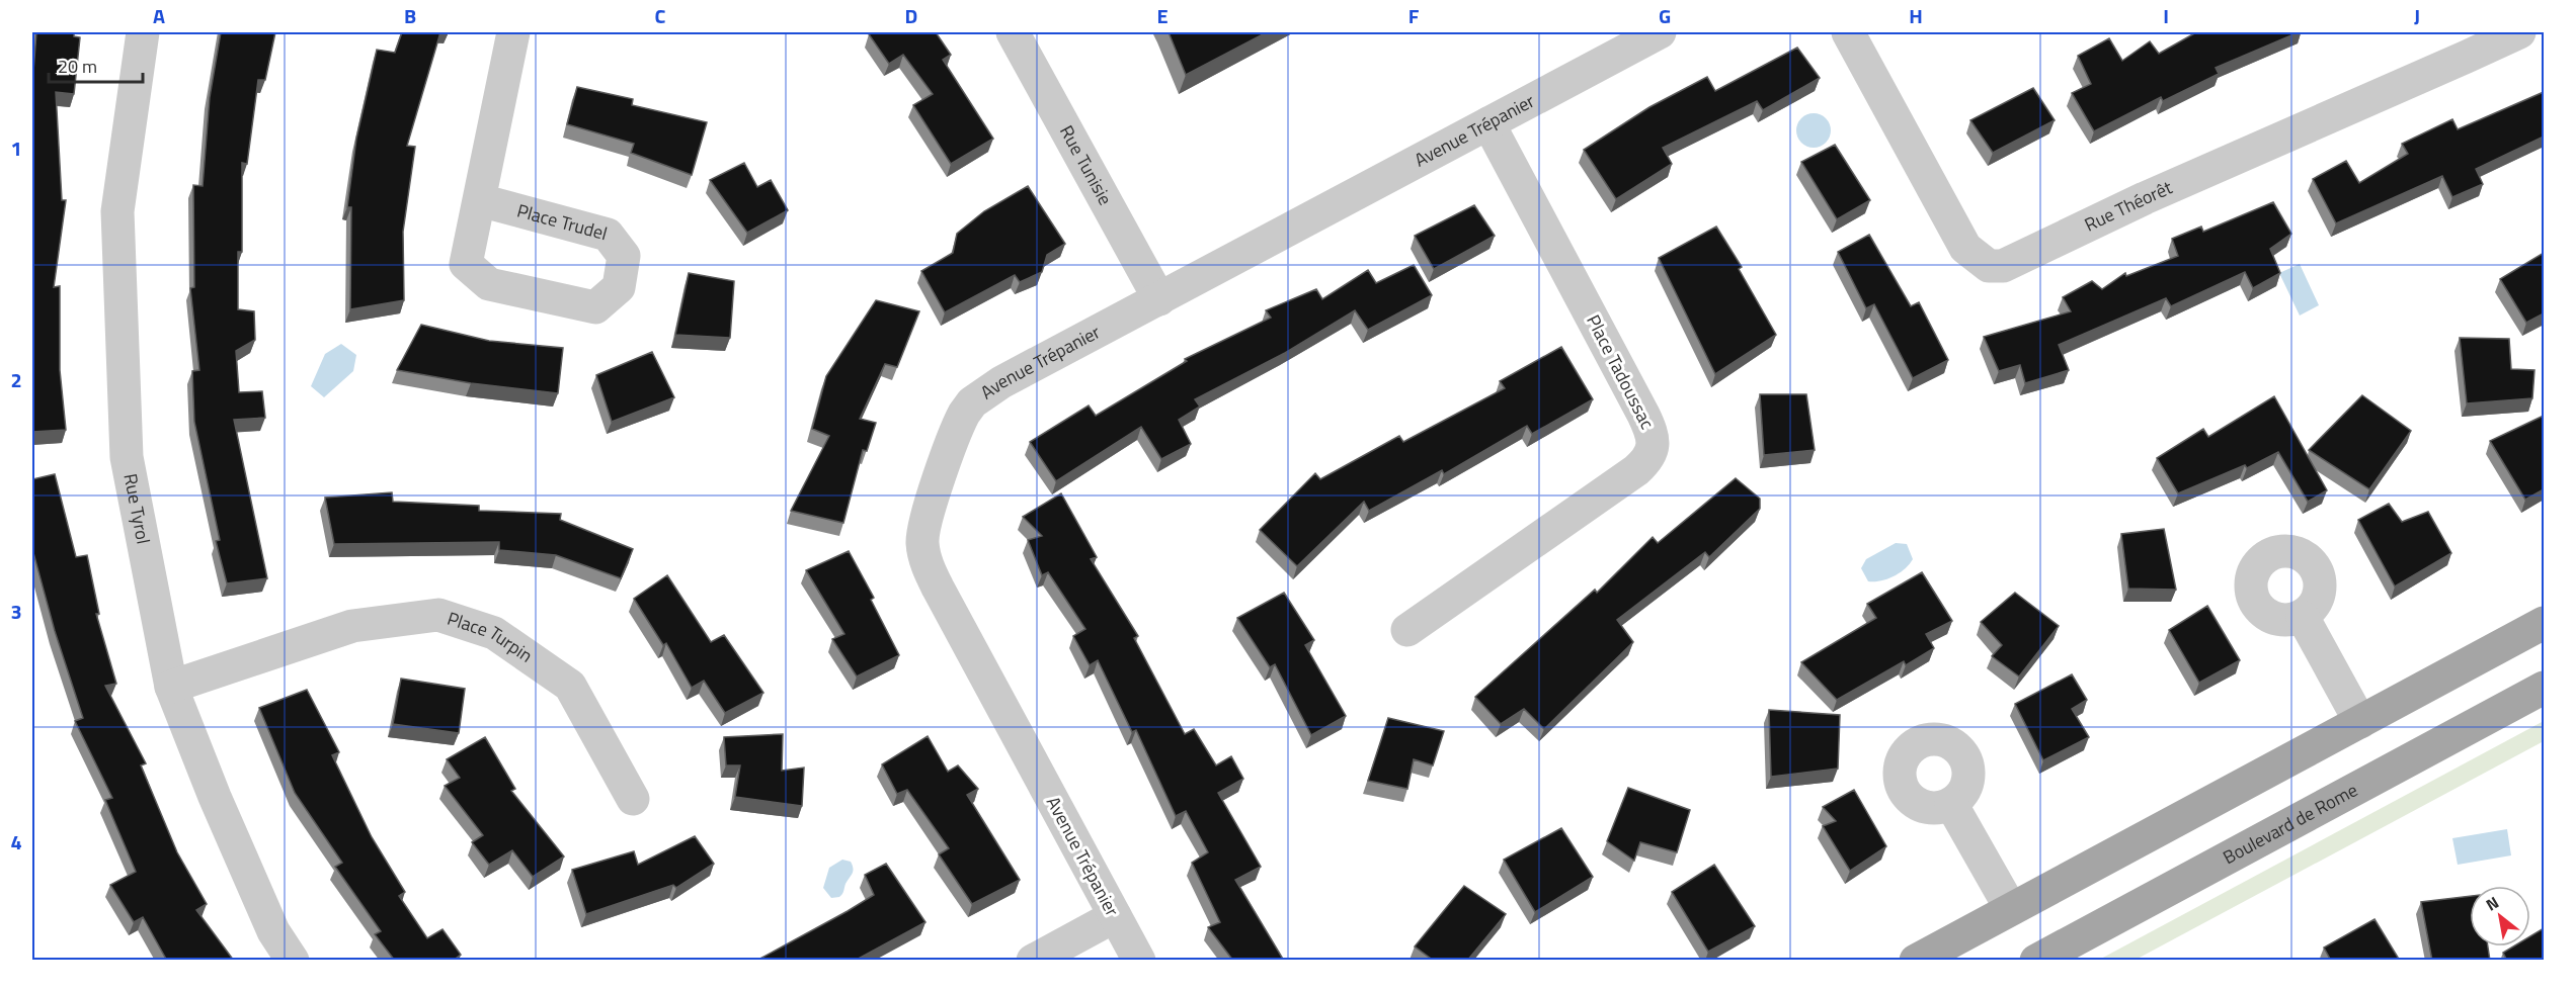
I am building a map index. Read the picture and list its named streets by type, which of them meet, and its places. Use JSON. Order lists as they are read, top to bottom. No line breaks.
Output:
{"streets":{"main road":["Boulevard de Rome"],"street":["Avenue Trépanier","Rue Tunisie","Rue Théorêt","Place Trudel","Place Tadoussac","Rue Tyrol","Place Turpin"]},"crossings":[["Avenue Trépanier","Rue Tunisie"],["Avenue Trépanier","Place Tadoussac"],["Rue Tyrol","Place Turpin"]],"scale_bar":"20 m","north":"top left","grid":{"columns":["A","B","C","D","E","F","G","H","I","J"],"rows":["1","2","3","4"]}}
